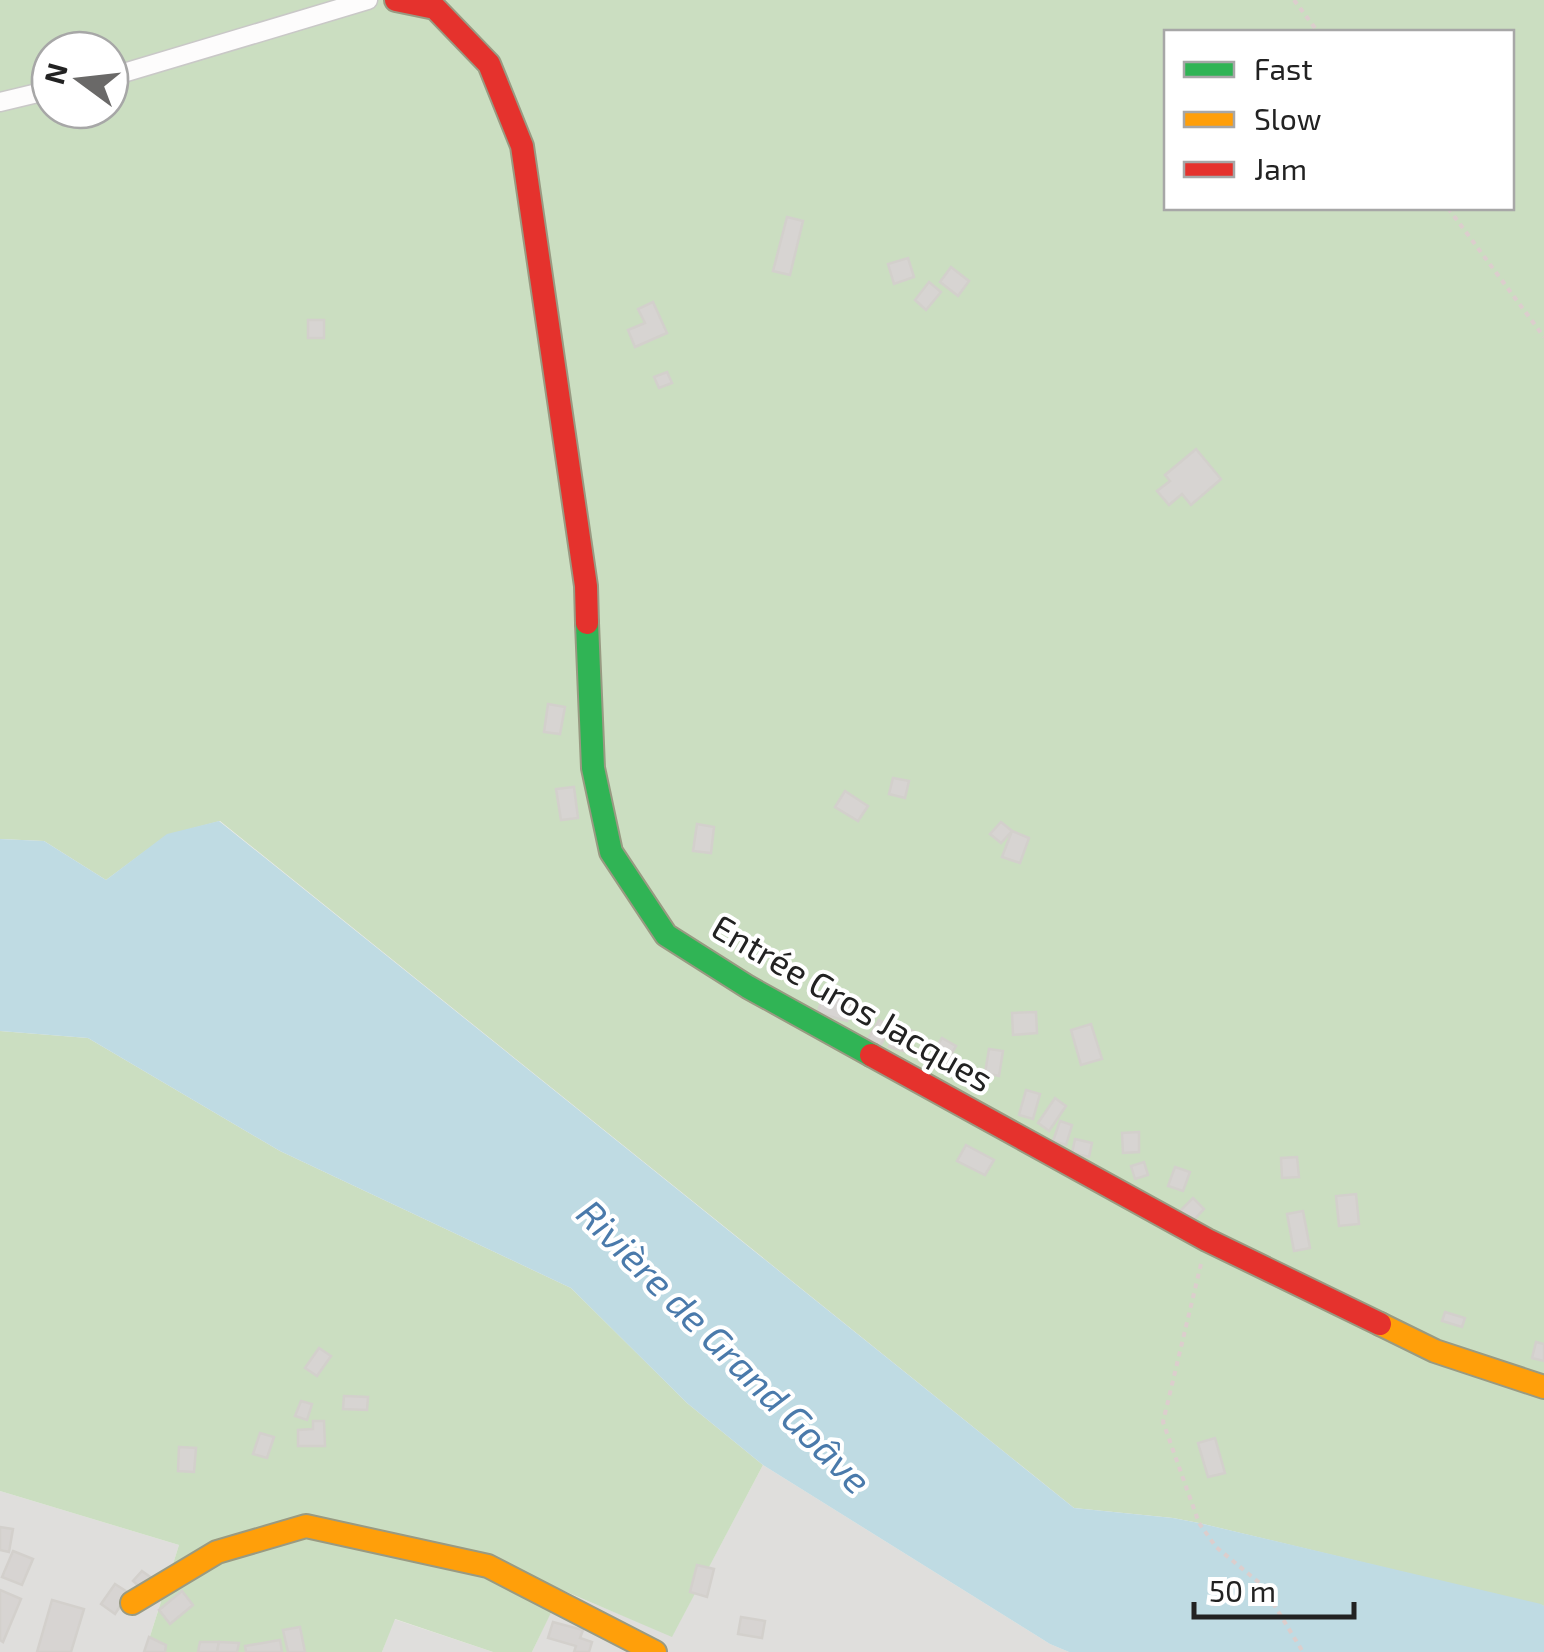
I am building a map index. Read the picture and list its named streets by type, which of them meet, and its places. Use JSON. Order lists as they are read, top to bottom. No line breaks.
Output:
{"streets":{"street":["Entrée Gros Jacques"]},"water":["Rivière de Grand Goâve"],"legend":["Fast","Slow","Jam"],"scale_bar":"50 m","north":"left"}
